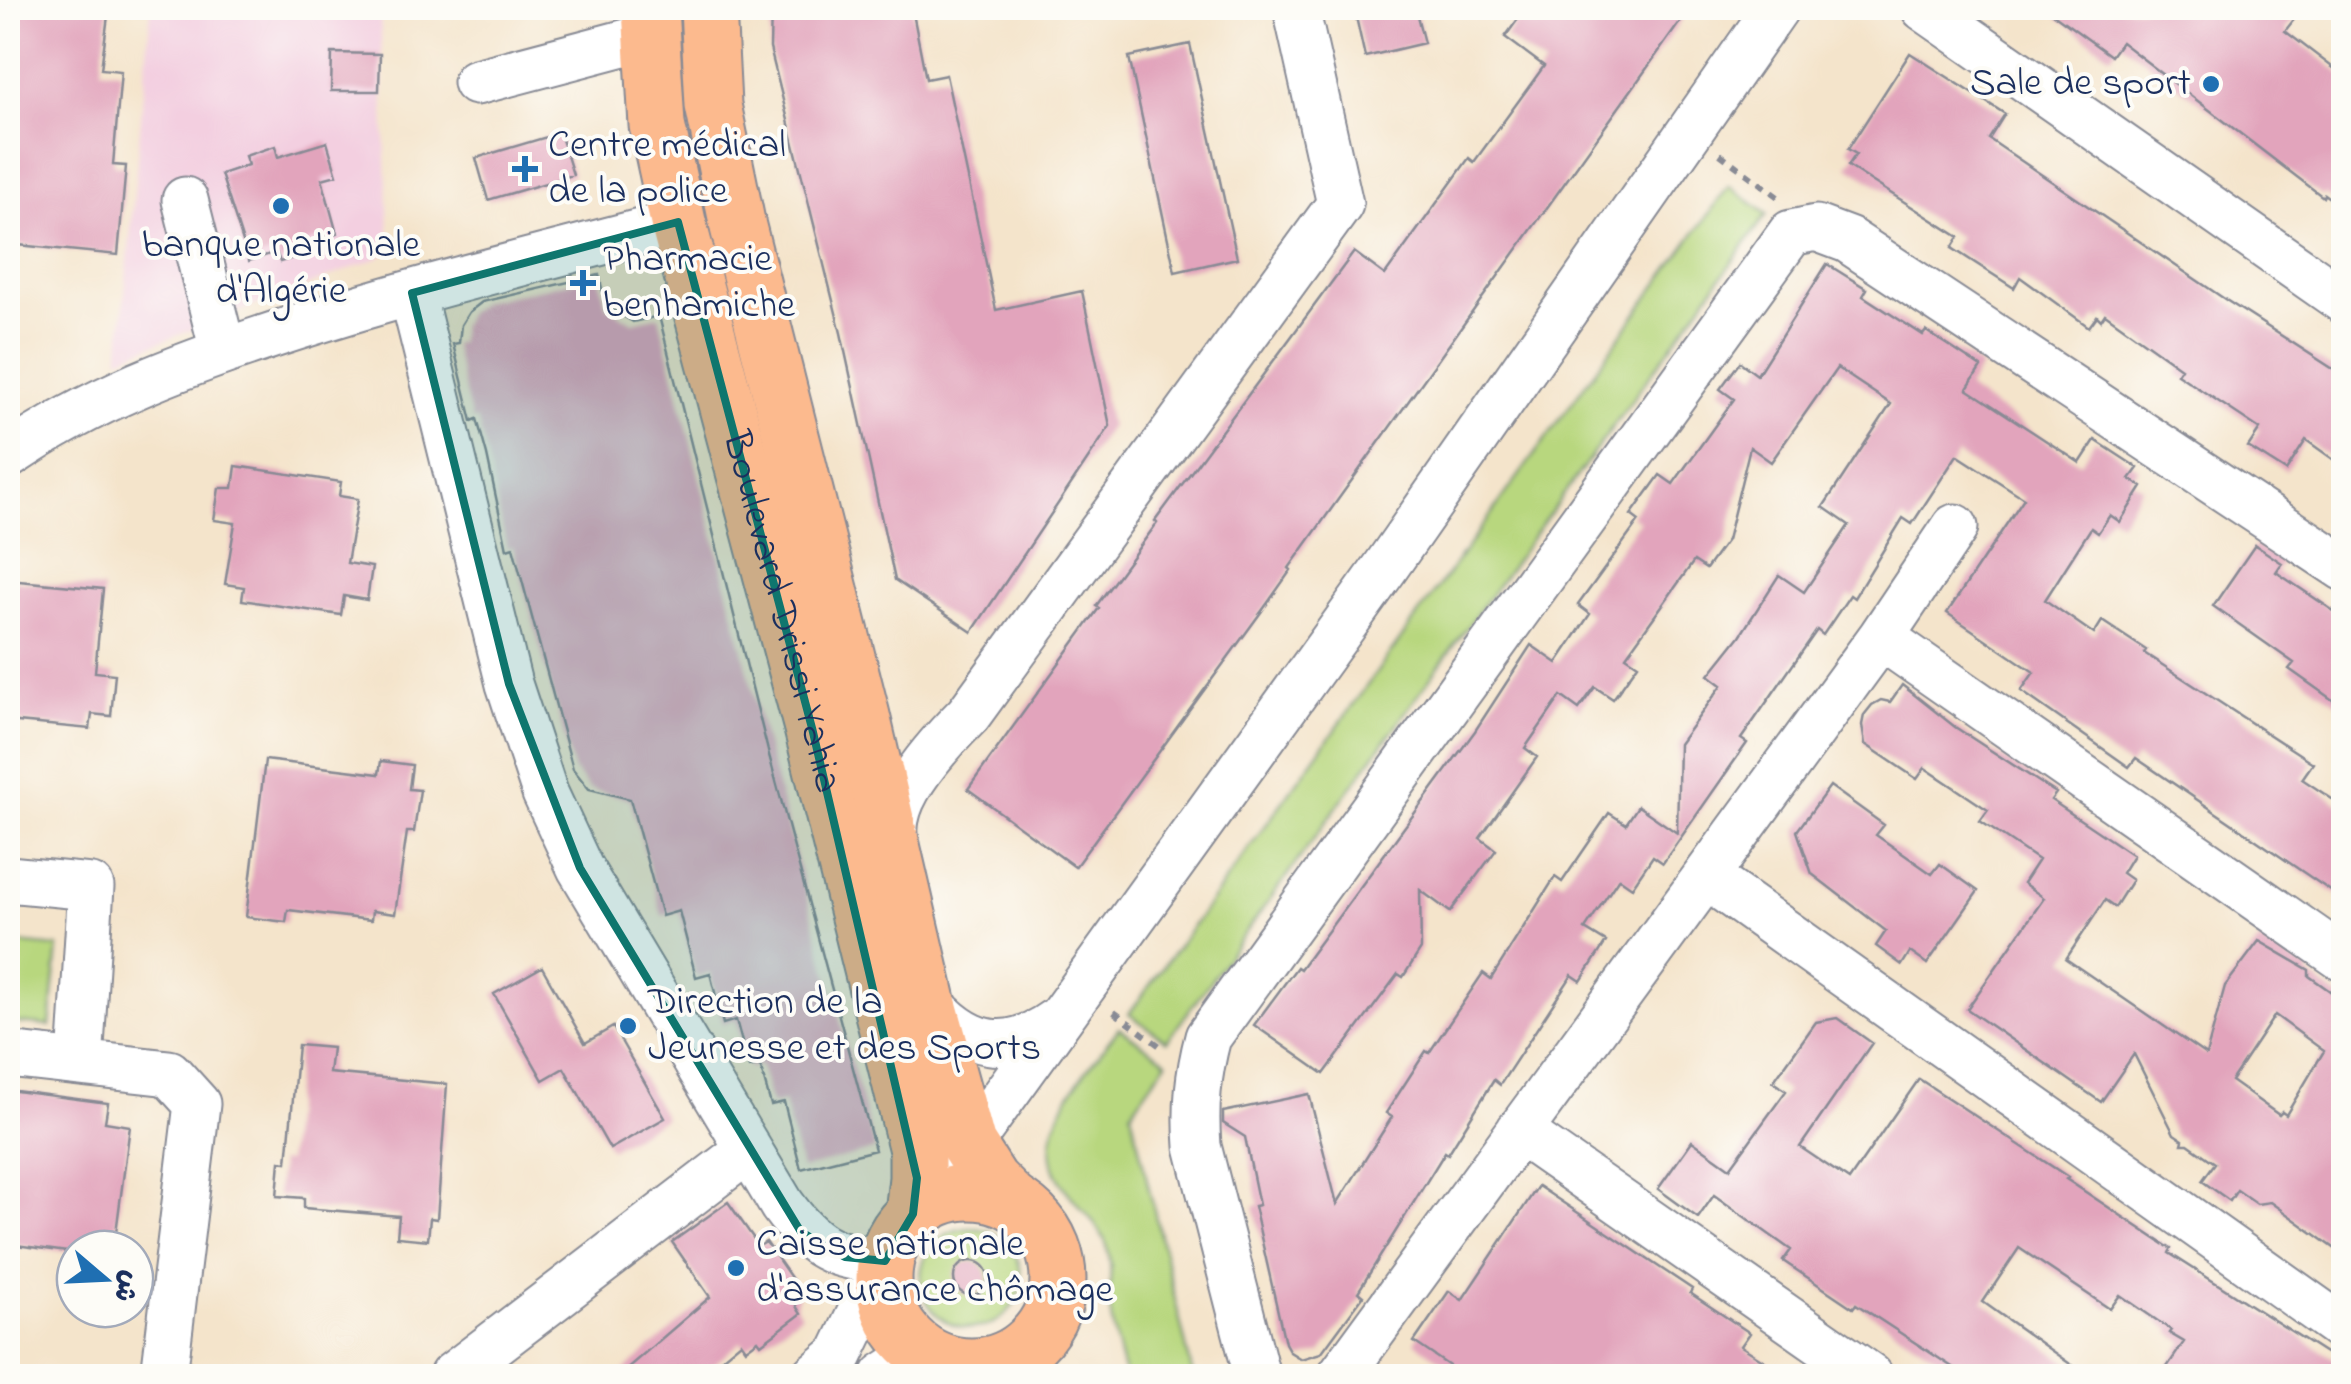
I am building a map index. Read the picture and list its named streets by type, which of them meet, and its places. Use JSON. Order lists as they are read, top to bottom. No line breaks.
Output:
{"streets":{"main road":["Boulevard Drissi Yahia"]},"places":{"other":["Sale de sport","banque nationale d'Algérie","Direction de la Jeunesse et des Sports","Caisse nationale d'assurance chômage"],"health":["Centre médical de la police","Pharmacie benhamiche"]},"north":"right"}
